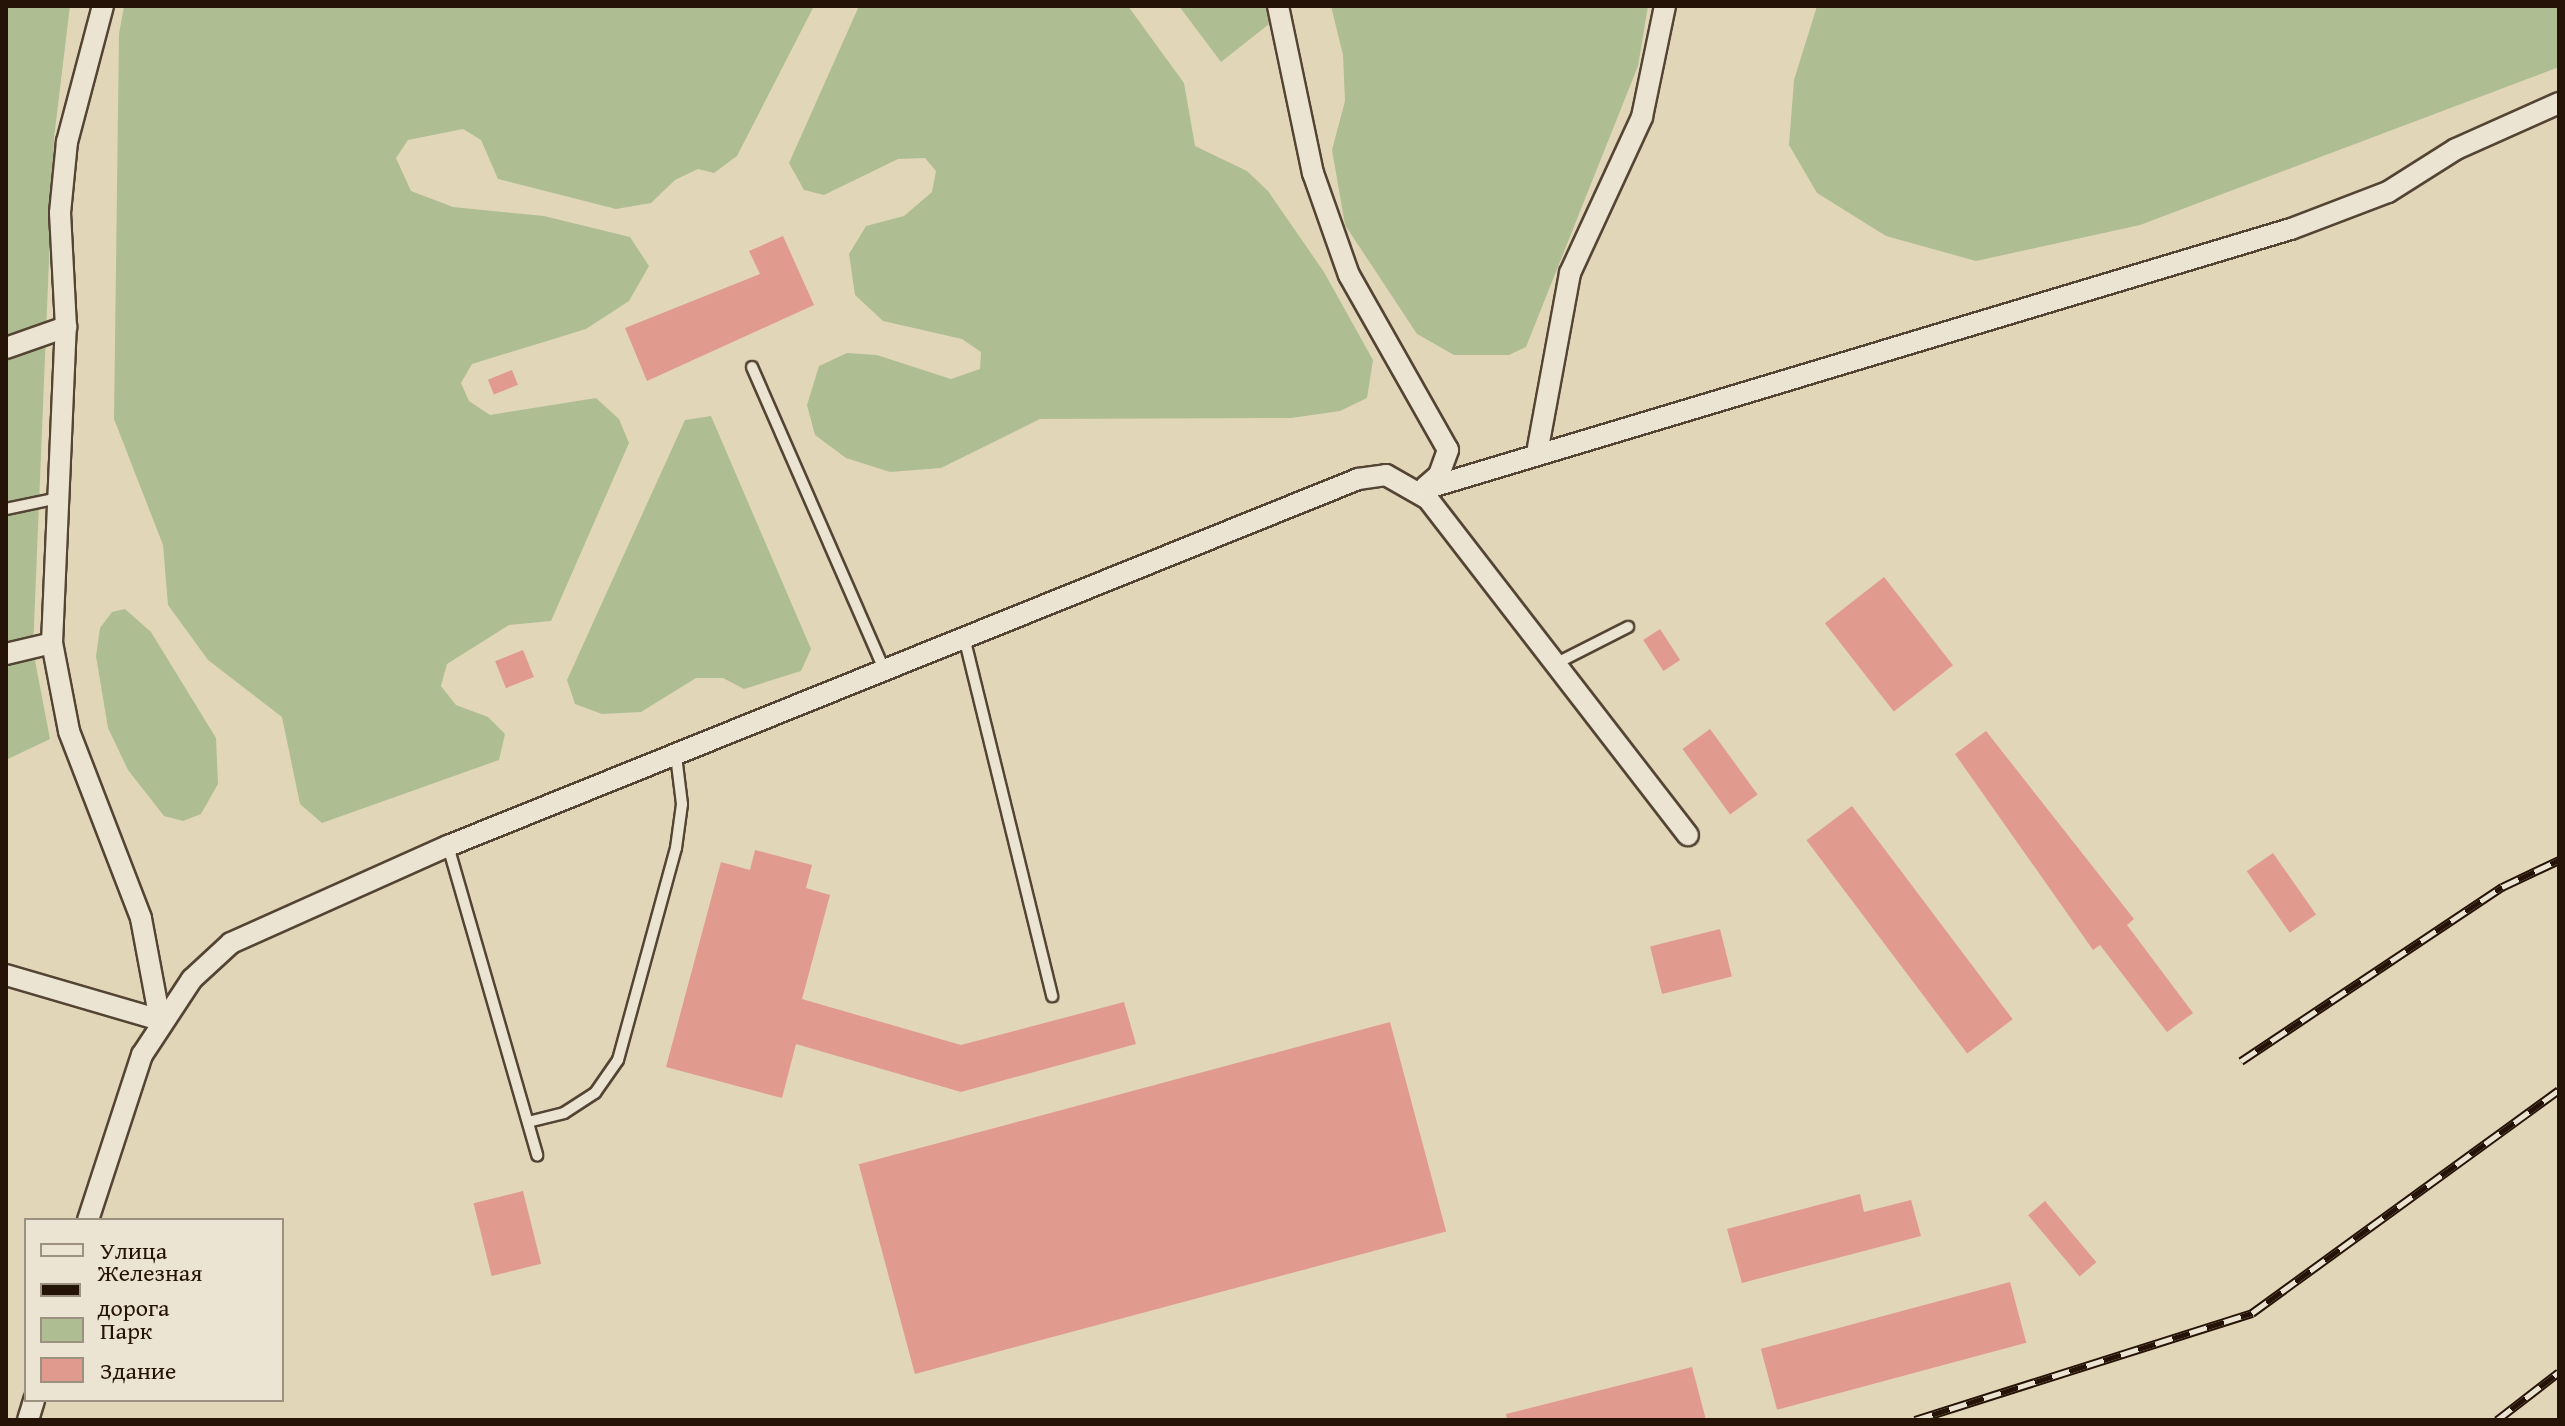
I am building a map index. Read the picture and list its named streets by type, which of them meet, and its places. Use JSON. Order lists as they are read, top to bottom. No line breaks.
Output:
{"legend":["Улица","Железная дорога","Парк","Здание"]}
